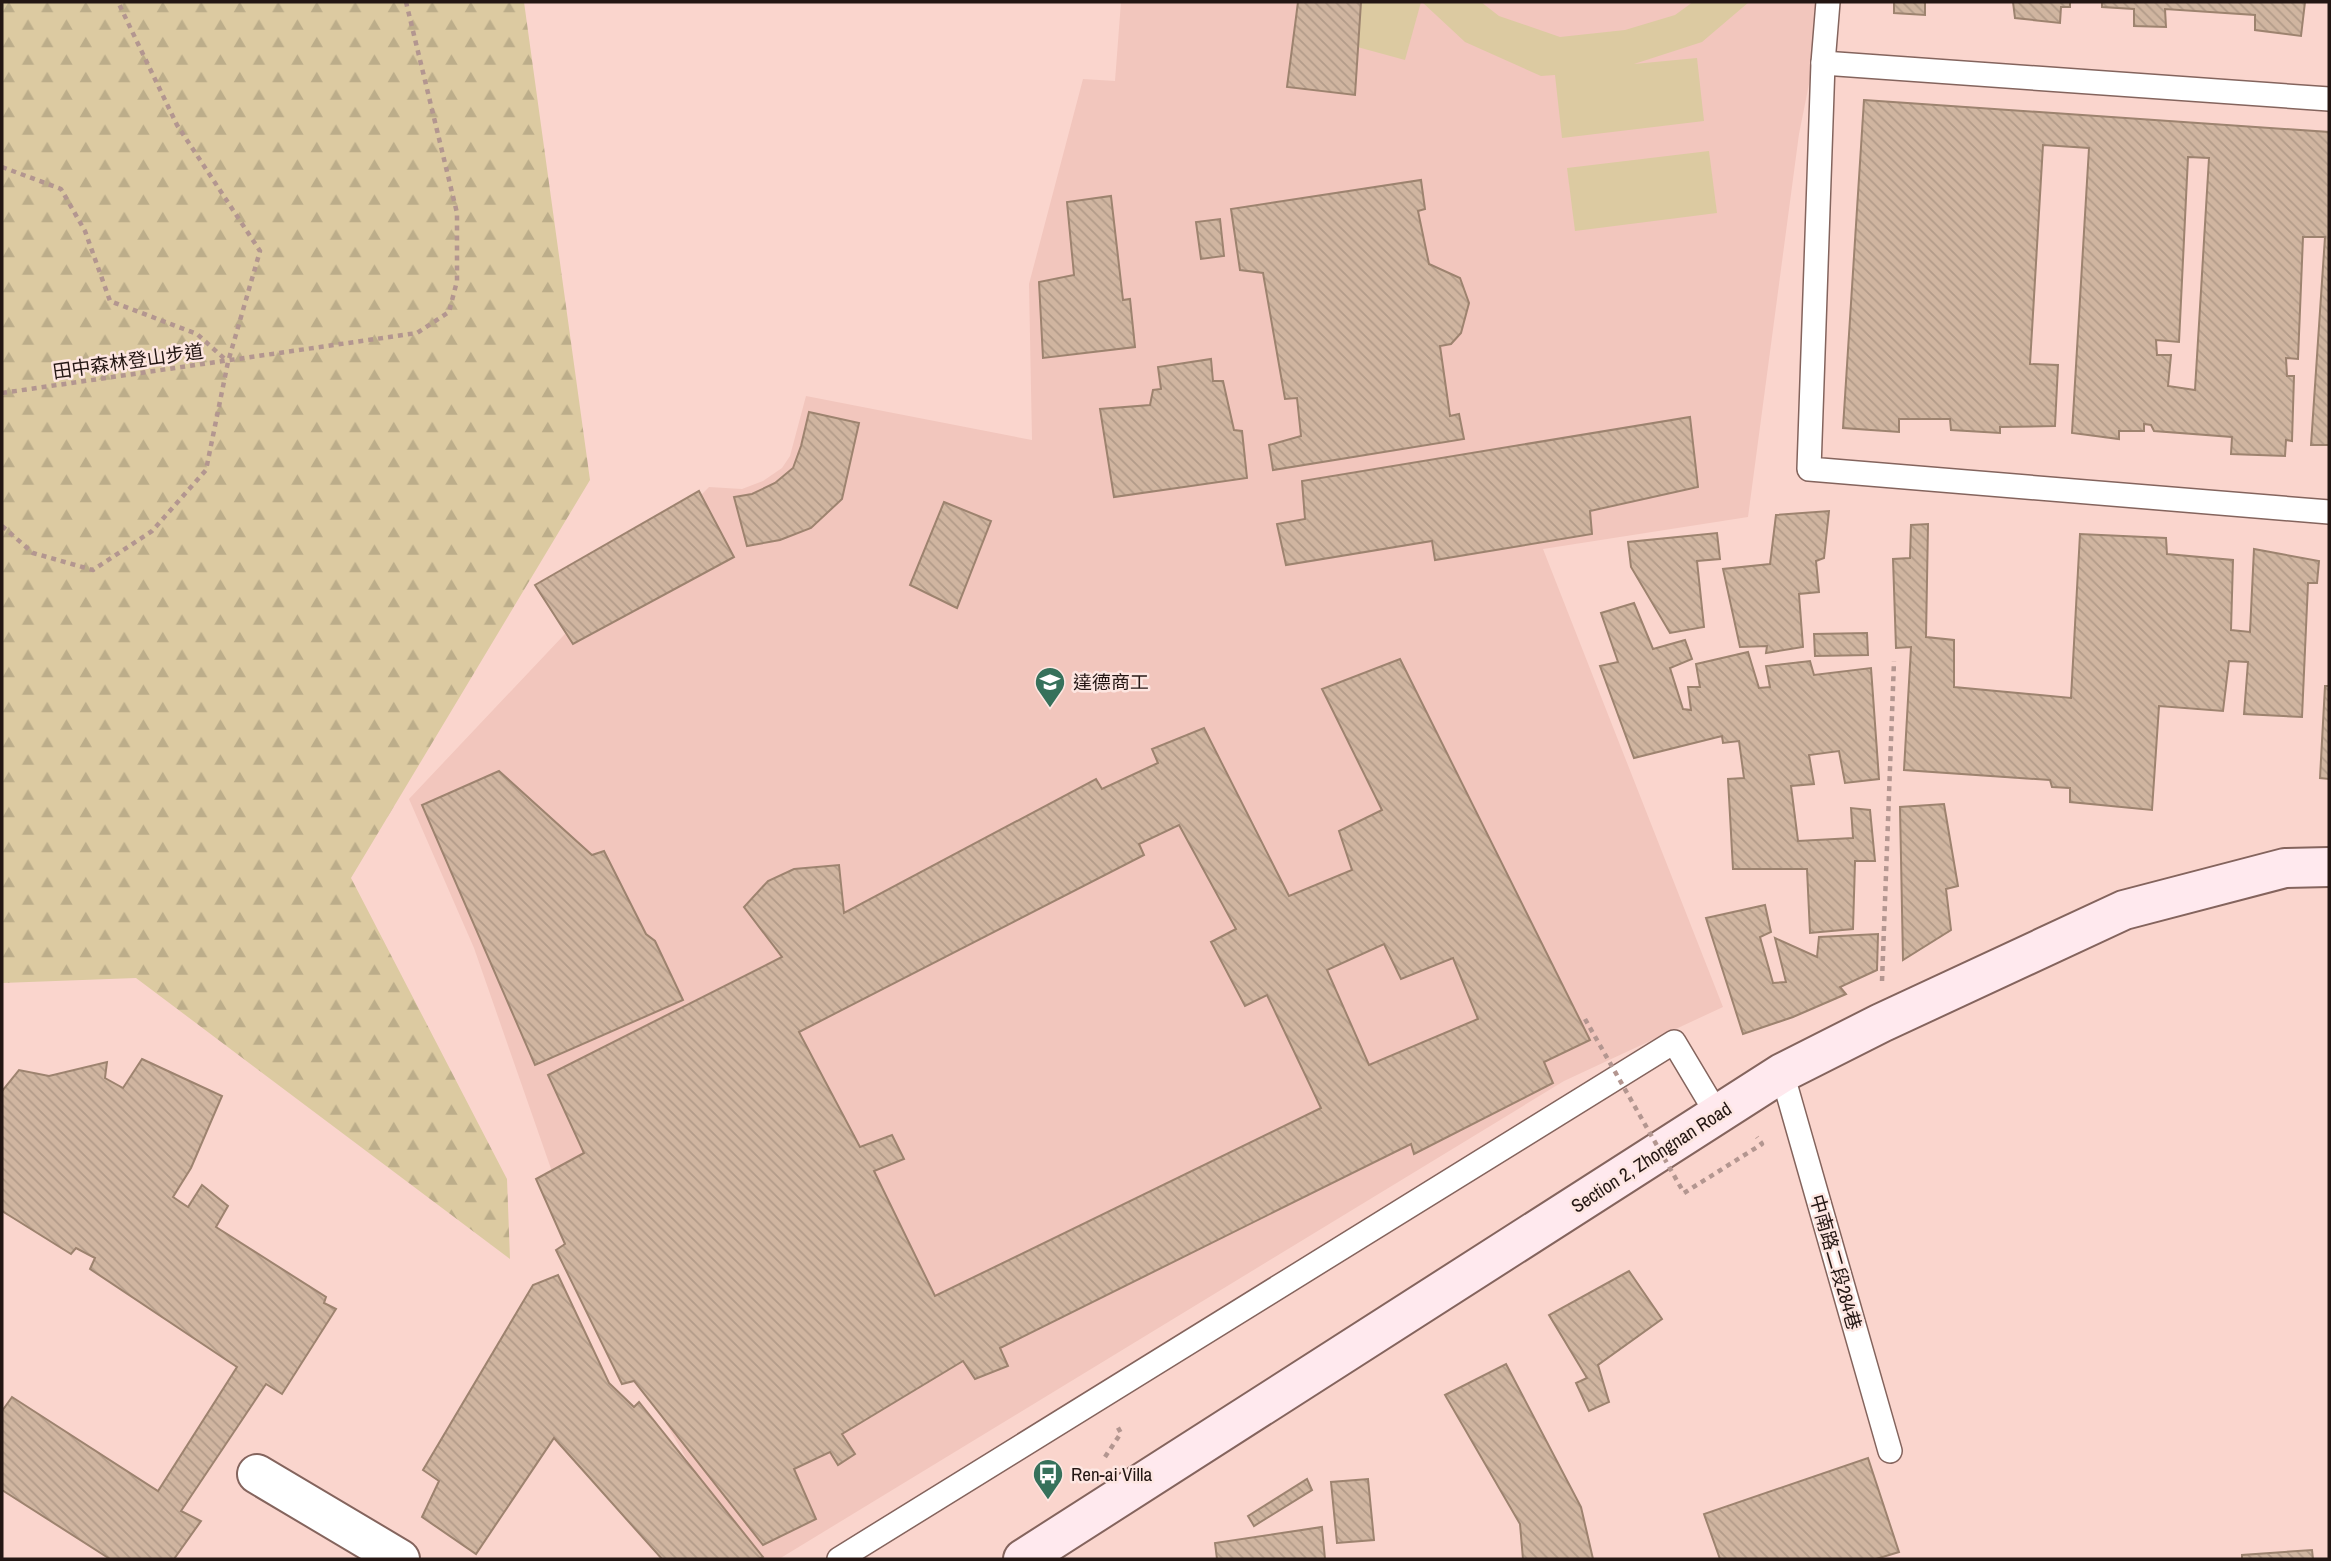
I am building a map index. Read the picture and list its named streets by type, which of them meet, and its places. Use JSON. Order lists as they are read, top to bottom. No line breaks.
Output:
{"streets":{"main road":["Section 2, Zhongnan Road"],"lane":["中南路二段284巷"],"path":["田中森林登山步道"]},"crossings":[["Section 2, Zhongnan Road","中南路二段284巷"]],"places":{"school or university":["達德商工"],"bus stop":["Ren-ai Villa"]}}
